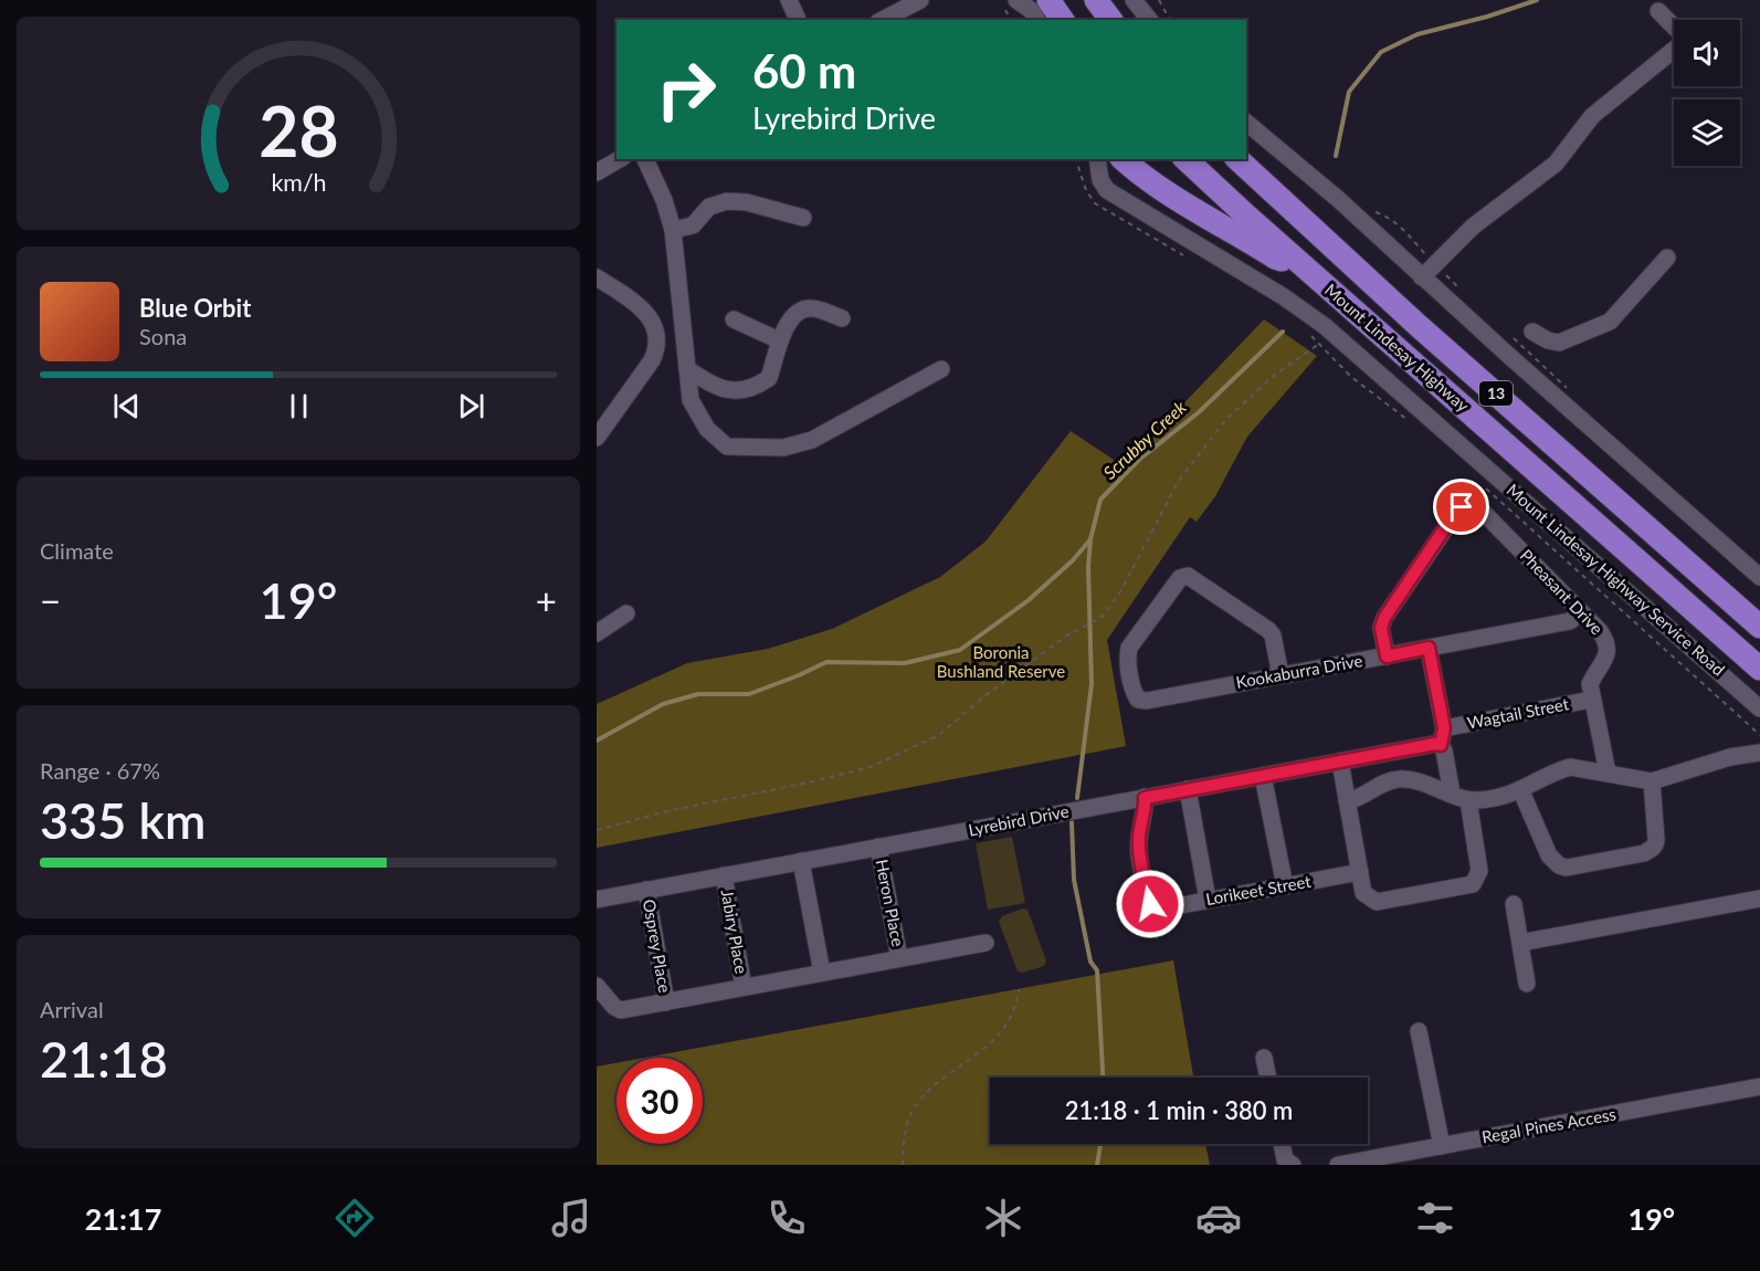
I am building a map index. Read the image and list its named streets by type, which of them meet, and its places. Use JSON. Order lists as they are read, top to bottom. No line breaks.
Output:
{"streets":{"highway":["Mount Lindesay Highway","13"],"street":["Mount Lindesay Highway Service Road","Pheasant Drive","Kookaburra Drive","Wagtail Street","Lyrebird Drive","Lorikeet Street","Heron Place","Jabiry Place","Osprey Place","Regal Pines Access"]},"crossings":[["Pheasant Drive","Kookaburra Drive"],["Pheasant Drive","Wagtail Street"],["Wagtail Street","Lyrebird Drive"],["Lyrebird Drive","Lorikeet Street"],["Lyrebird Drive","Heron Place"],["Lyrebird Drive","Jabiry Place"],["Lyrebird Drive","Osprey Place"]],"water":["Scrubby Creek"],"parks":["Boronia Bushland Reserve"],"page":{"turn":["60 m","Lyrebird Drive"],"song":["Blue Orbit","Sona"],"tile":["Climate",["Range · 67%","335 km"],["Arrival","21:18"]],"heat":["−","19°","+"],"limit":"30","trip":"21:18 · 1 min · 380 m","tabs":["21:17","19°"],"gauge":["28","km/h"]}}
